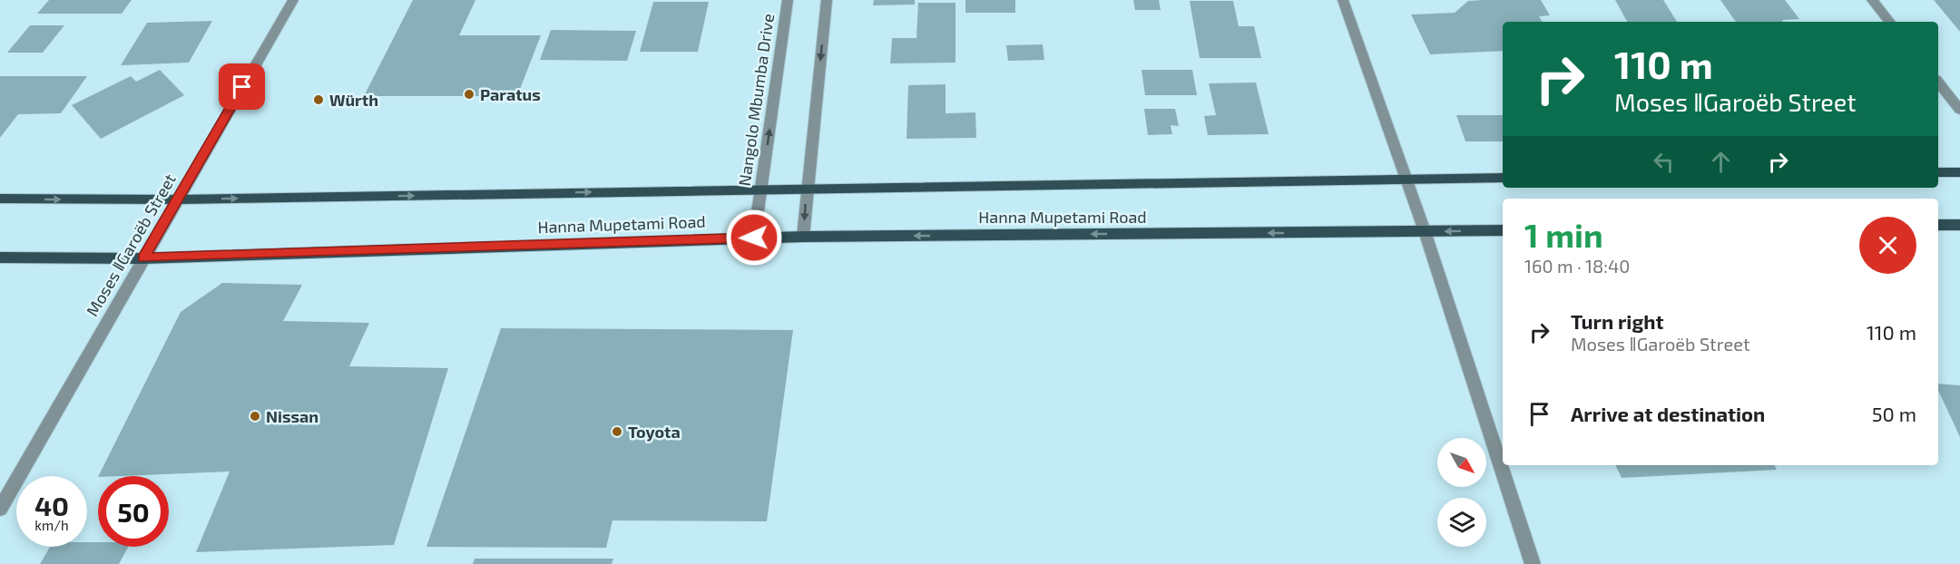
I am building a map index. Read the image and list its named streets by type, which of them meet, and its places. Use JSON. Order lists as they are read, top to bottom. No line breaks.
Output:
{"streets":{"main road":["Hanna Mupetami Road"],"street":["Nangolo Mbumba Drive","Moses ǁGaroëb Street"]},"crossings":[["Nangolo Mbumba Drive","Hanna Mupetami Road"],["Hanna Mupetami Road","Moses ǁGaroëb Street"]],"places":["Paratus","Würth","Nissan","Toyota"],"north":"bottom right","page":{"turn":["110 m","Moses ǁGaroëb Street"],"heading":["1 min","160 m · 18:40"],"list":[{"name":"Turn right","note":"Moses ǁGaroëb Street","value":"110 m"},{"name":"Arrive at destination","value":"50 m"}],"speed":"40 km/h","limit":"50"}}
